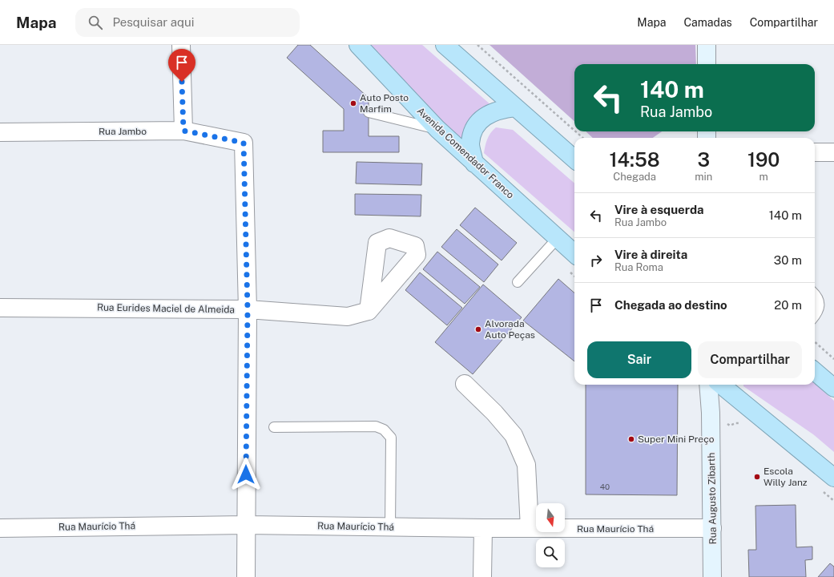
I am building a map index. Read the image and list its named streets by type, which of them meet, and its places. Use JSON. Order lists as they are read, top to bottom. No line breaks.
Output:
{"streets":{"highway":["Avenida Comendador Franco"],"main road":["Rua Augusto Zibarth"],"street":["Rua Jambo","Rua Eurides Maciel de Almeida","Rua Maurício Thá"]},"crossings":[["Rua Jambo","Rua Eurides Maciel de Almeida"],["Rua Augusto Zibarth","Rua Maurício Thá"]],"places":["Auto Posto Marfim","Alvorada Auto Peças","Super Mini Preço","Escola Willy Janz"],"house_numbers":["40"],"north":"bottom","page":{"header":"Mapa","search":"Pesquisar aqui","nav":["Mapa","Camadas","Compartilhar"],"turn":["140 m","Rua Jambo"],"eta":["14:58","Chegada","3","min","190","m"],"list":[{"name":"Vire à esquerda","note":"Rua Jambo","value":"140 m"},{"name":"Vire à direita","note":"Rua Roma","value":"30 m"},{"name":"Chegada ao destino","value":"20 m"}],"buttons":["Sair","Compartilhar"]}}
